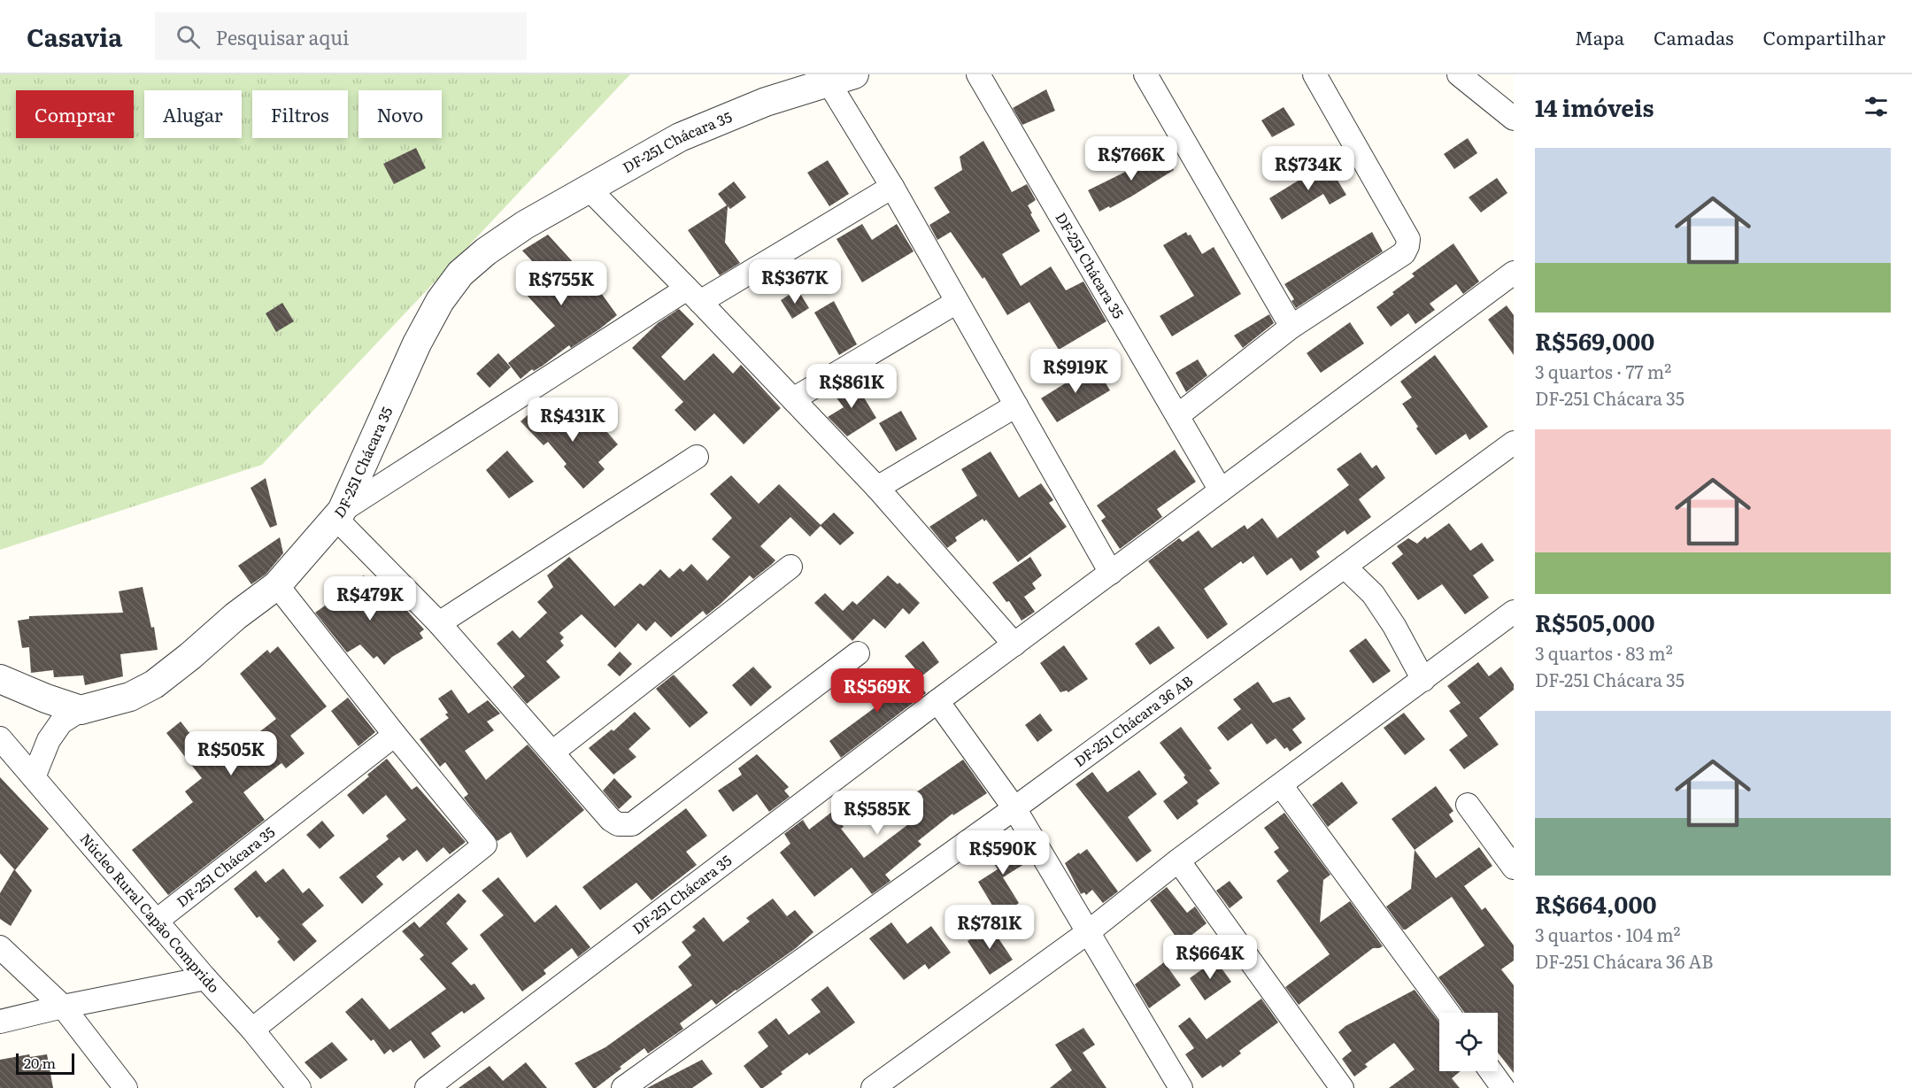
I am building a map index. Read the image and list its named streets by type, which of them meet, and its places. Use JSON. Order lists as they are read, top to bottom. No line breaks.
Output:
{"streets":{"street":["DF-251 Chácara 35","DF-251 Chácara 36 AB","Núcleo Rural Capão Comprido"]},"crossings":[["DF-251 Chácara 35","Núcleo Rural Capão Comprido"]],"scale_bar":"20 m","page":{"header":"Casavia","search":"Pesquisar aqui","nav":["Mapa","Camadas","Compartilhar"],"heading":"14 imóveis","chip":["Comprar","Alugar","Filtros","Novo"],"price":["R$766K","R$734K","R$367K","R$755K","R$919K","R$861K","R$431K","R$479K","R$569K","R$505K","R$585K","R$590K","R$781K","R$664K"],"list":[{"name":"R$569,000","note":"3 quartos · 77 m² · DF-251 Chácara 35"},{"name":"R$505,000","note":"3 quartos · 83 m² · DF-251 Chácara 35"},{"name":"R$664,000","note":"3 quartos · 104 m² · DF-251 Chácara 36 AB"}],"scale":"20 m"}}
